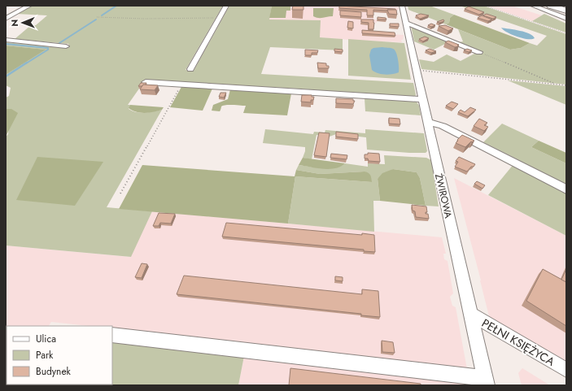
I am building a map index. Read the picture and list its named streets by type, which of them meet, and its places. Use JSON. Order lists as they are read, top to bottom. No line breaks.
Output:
{"streets":{"street":["ŻWIROWA","PEŁNI KSIĘŻYCA"]},"crossings":[["ŻWIROWA","PEŁNI KSIĘŻYCA"]],"legend":["Ulica","Park","Budynek"],"north":"left"}
